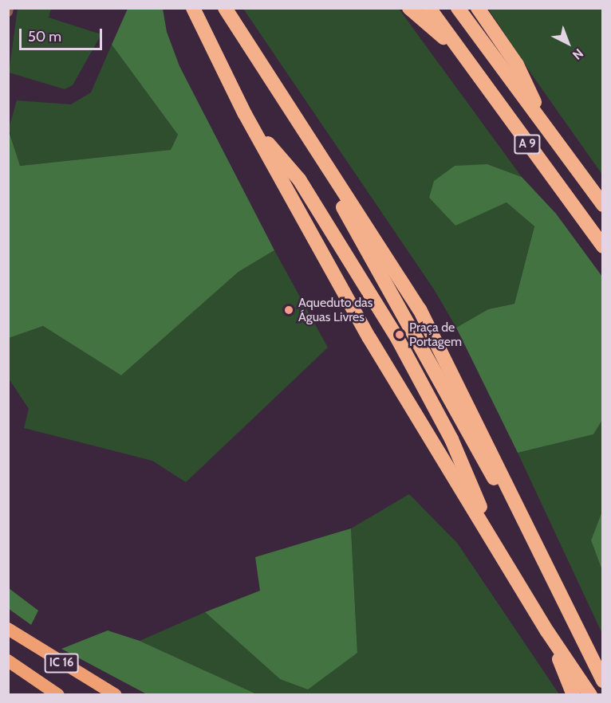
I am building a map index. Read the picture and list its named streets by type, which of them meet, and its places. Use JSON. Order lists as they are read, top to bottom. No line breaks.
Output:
{"streets":{"highway":["A 9","IC 16"]},"places":["Aqueduto das Águas Livres","Praça de Portagem"],"scale_bar":"50 m","north":"bottom right"}
